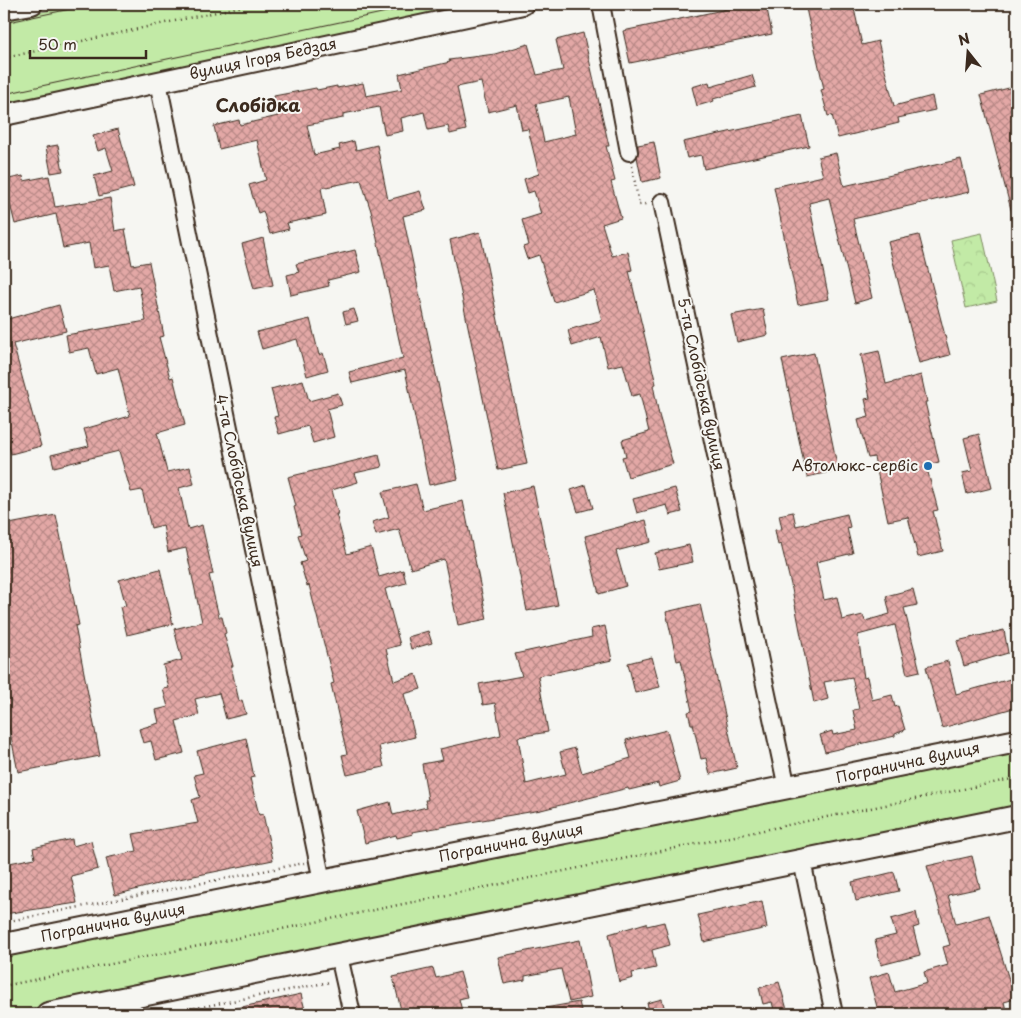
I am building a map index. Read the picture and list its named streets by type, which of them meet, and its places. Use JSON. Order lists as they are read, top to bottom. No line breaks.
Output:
{"streets":{"main road":["Погранична вулиця"],"street":["вулиця Ігоря Бедзая","5-та Слобідська вулиця","4-та Слобідська вулиця"]},"crossings":[["вулиця Ігоря Бедзая","4-та Слобідська вулиця"],["5-та Слобідська вулиця","Погранична вулиця"],["4-та Слобідська вулиця","Погранична вулиця"]],"districts":["Слобідка"],"places":["Автолюкс-сервіс"],"scale_bar":"50 m","north":"top"}
